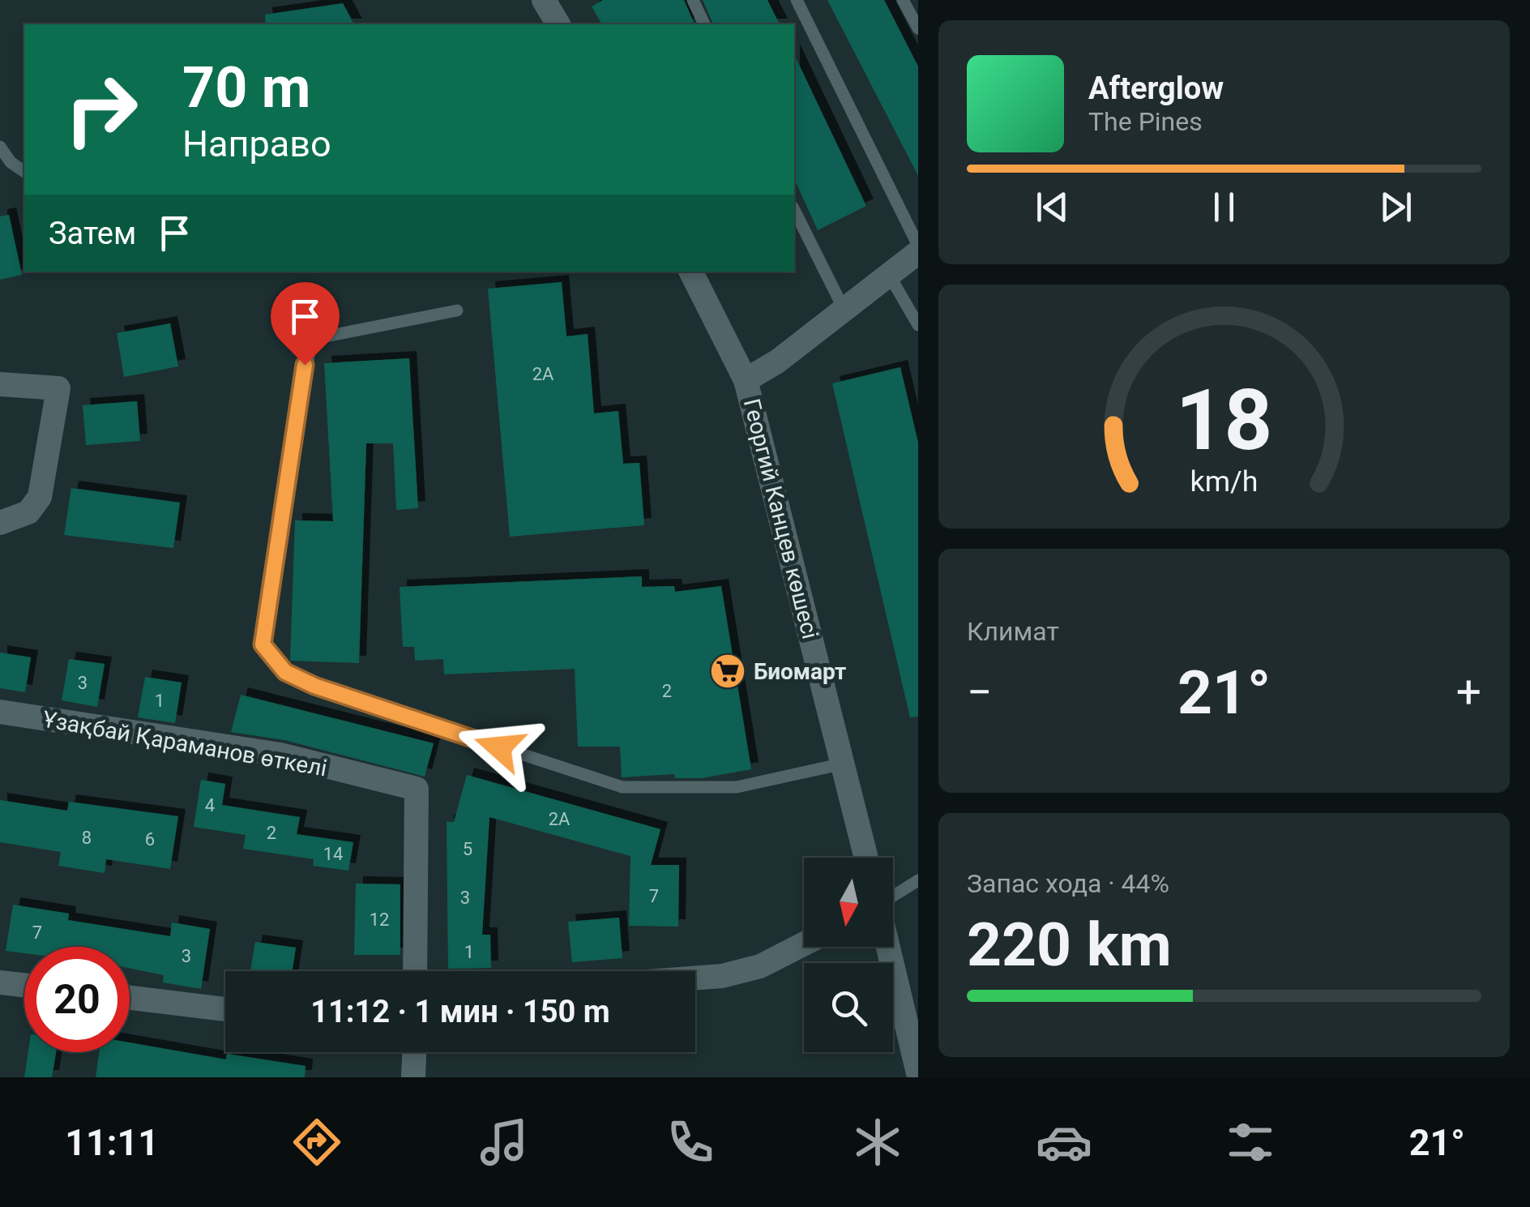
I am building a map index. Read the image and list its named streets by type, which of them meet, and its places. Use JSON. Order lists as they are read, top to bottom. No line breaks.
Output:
{"streets":{"street":["Георгий Канцев көшесі","Ұзақбай Қараманов өткелі"]},"places":{"supermarket":["Биомарт"]},"house_numbers":["2А","3","2","1","4","2А","2","8","6","5","14","7","3","12","7","1","3"],"north":"bottom","page":{"turn":["70 m","Направо"],"song":["Afterglow","The Pines"],"then":"Затем","tile":["Климат",["Запас хода · 44%","220 km"]],"heat":["−","21°","+"],"limit":"20","trip":"11:12 · 1 мин · 150 m","tabs":["11:11","21°"],"gauge":["18","km/h"]}}
